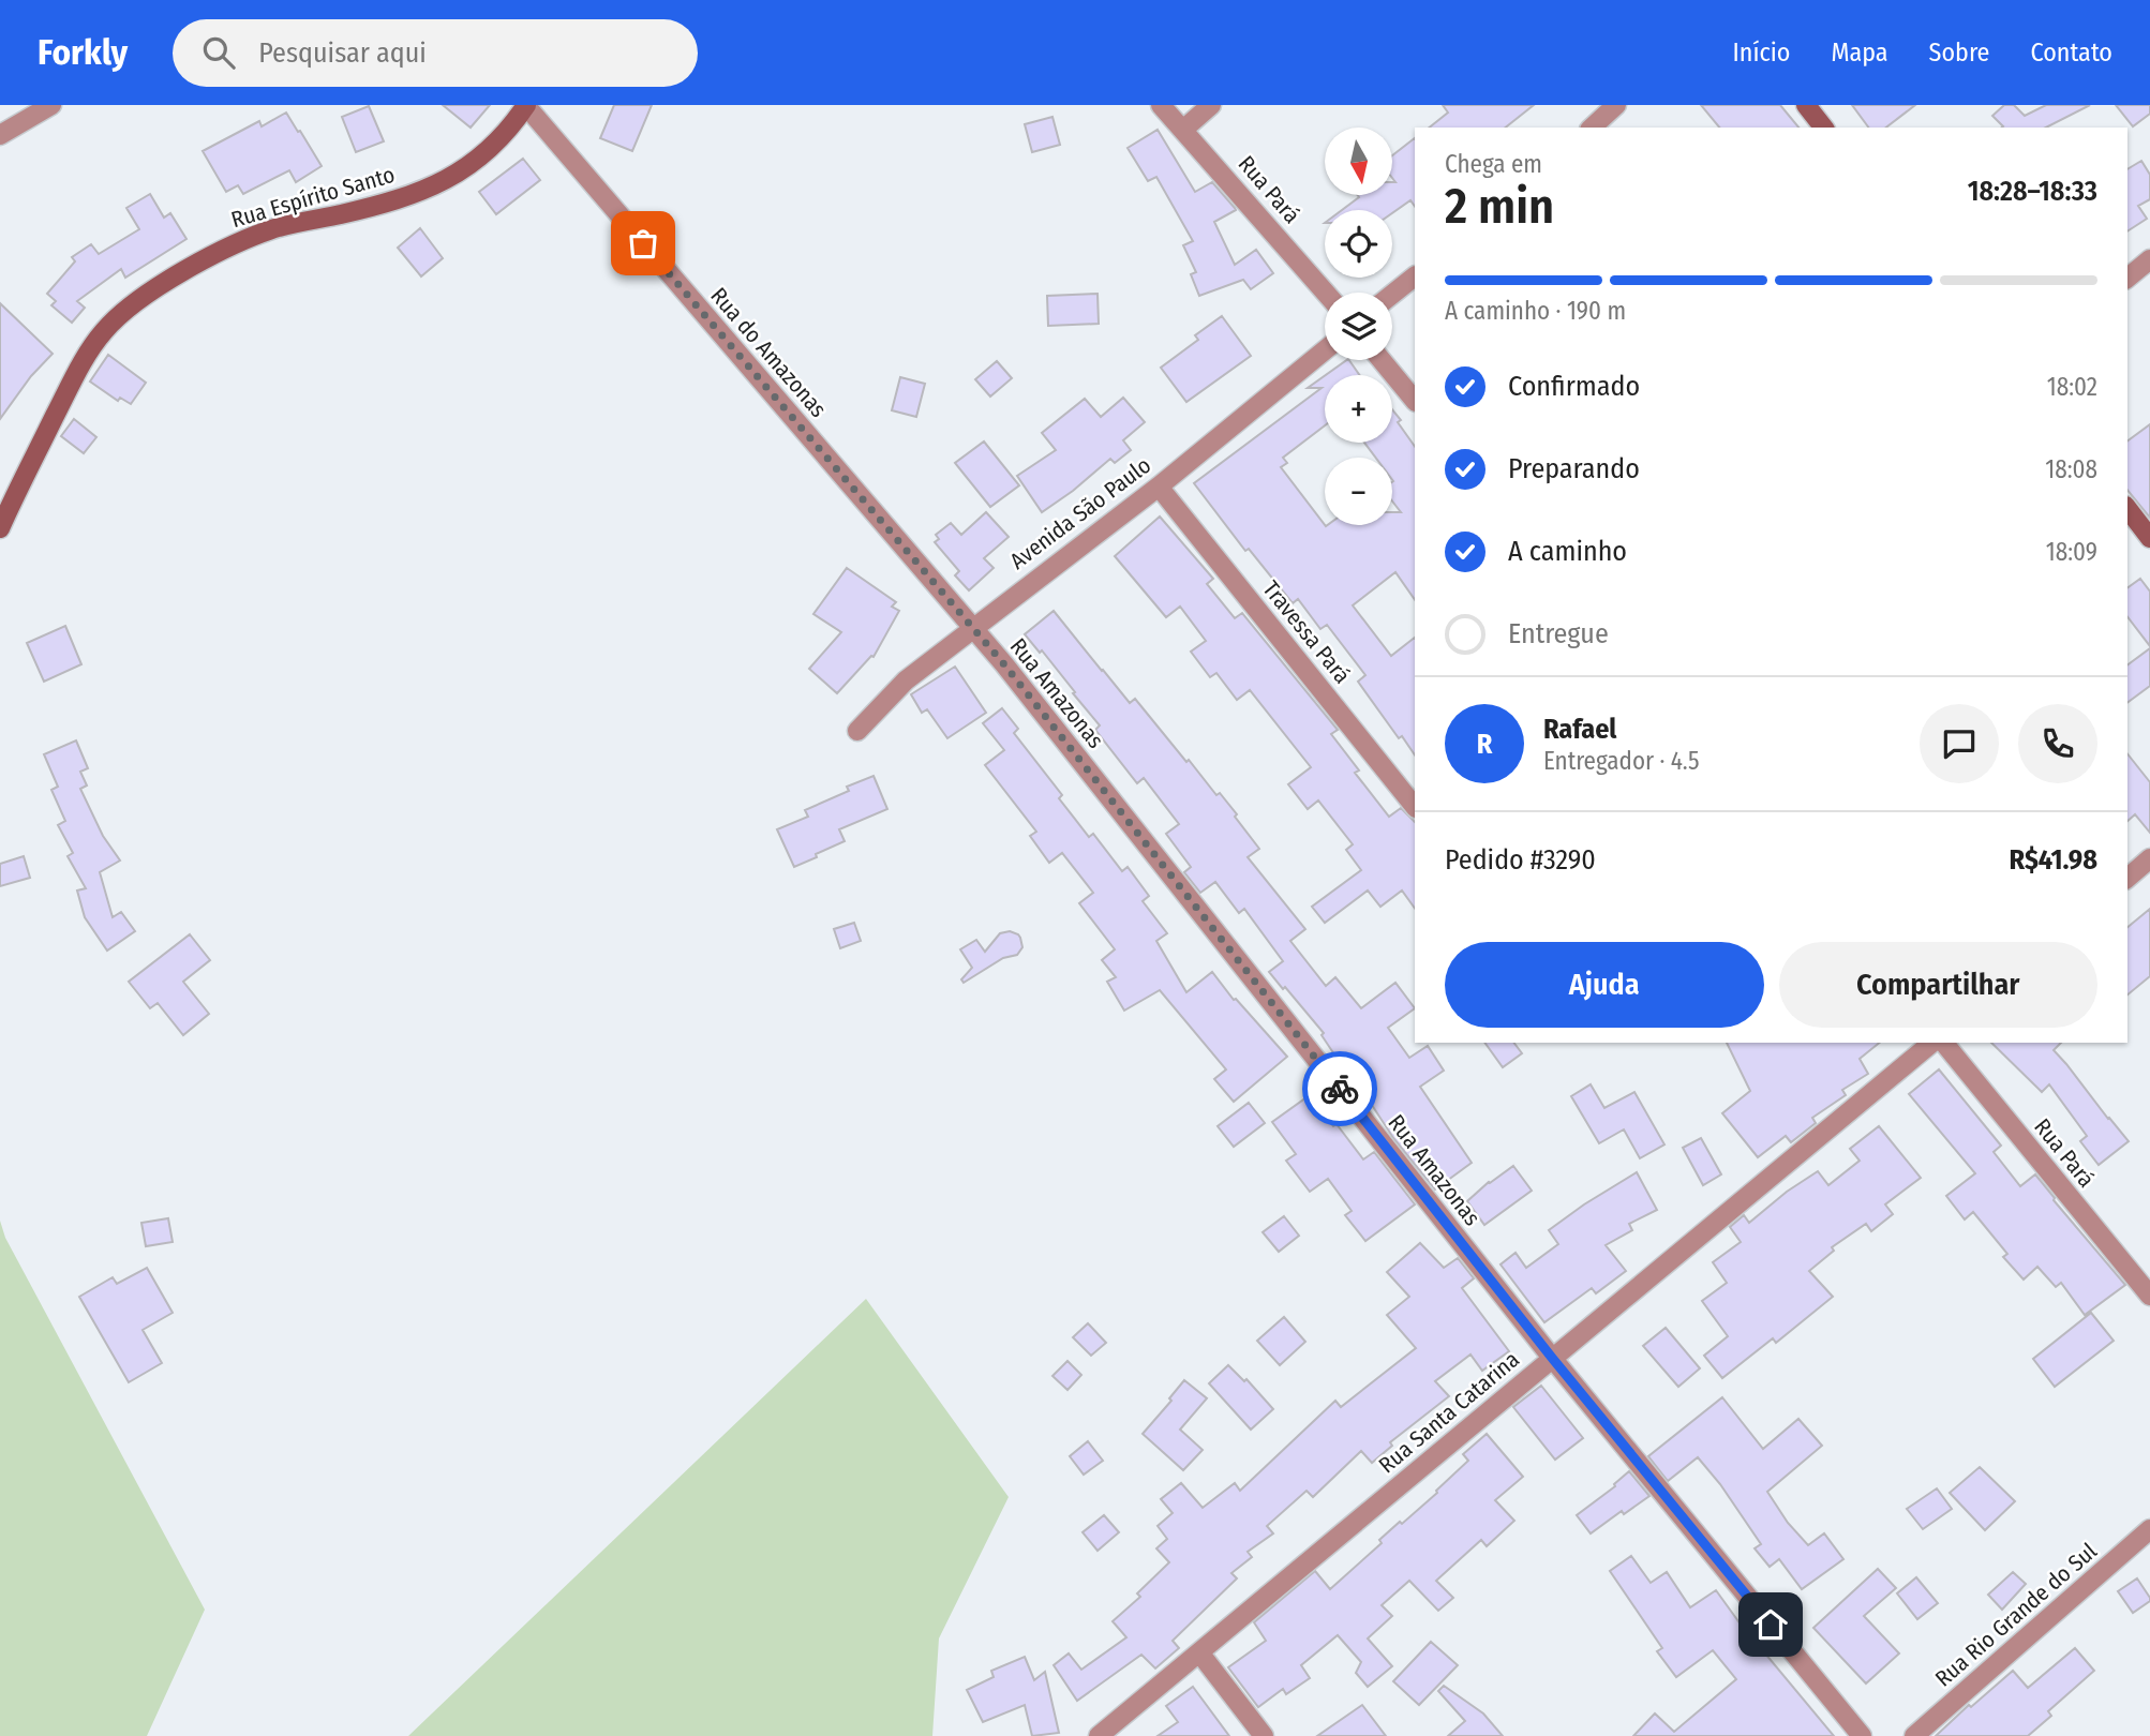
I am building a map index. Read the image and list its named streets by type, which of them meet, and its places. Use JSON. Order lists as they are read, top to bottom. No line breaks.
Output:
{"streets":{"street":["Rua Pará","Rua Espírito Santo","Rua do Amazonas","Avenida São Paulo","Travessa Pará","Rua Amazonas","Rua Santa Catarina","Rua Rio Grande do Sul"]},"crossings":[["Rua Espírito Santo","Rua do Amazonas"],["Rua do Amazonas","Avenida São Paulo"],["Rua do Amazonas","Rua Amazonas"],["Avenida São Paulo","Travessa Pará"],["Avenida São Paulo","Rua Amazonas"],["Rua Amazonas","Rua Santa Catarina"]],"north":"bottom","page":{"header":"Forkly","search":"Pesquisar aqui","nav":["Início","Mapa","Sobre","Contato"],"map_buttons":["+","−"],"heading":["2 min","Chega em","18:28–18:33"],"panel":["Rafael","Entregador · 4.5","Pedido #3290","R$41.98"],"bar":"A caminho · 190 m","list":[["Confirmado","18:02"],["Preparando","18:08"],["A caminho","18:09"],"Entregue"],"round":"R","buttons":["Ajuda","Compartilhar"]}}
